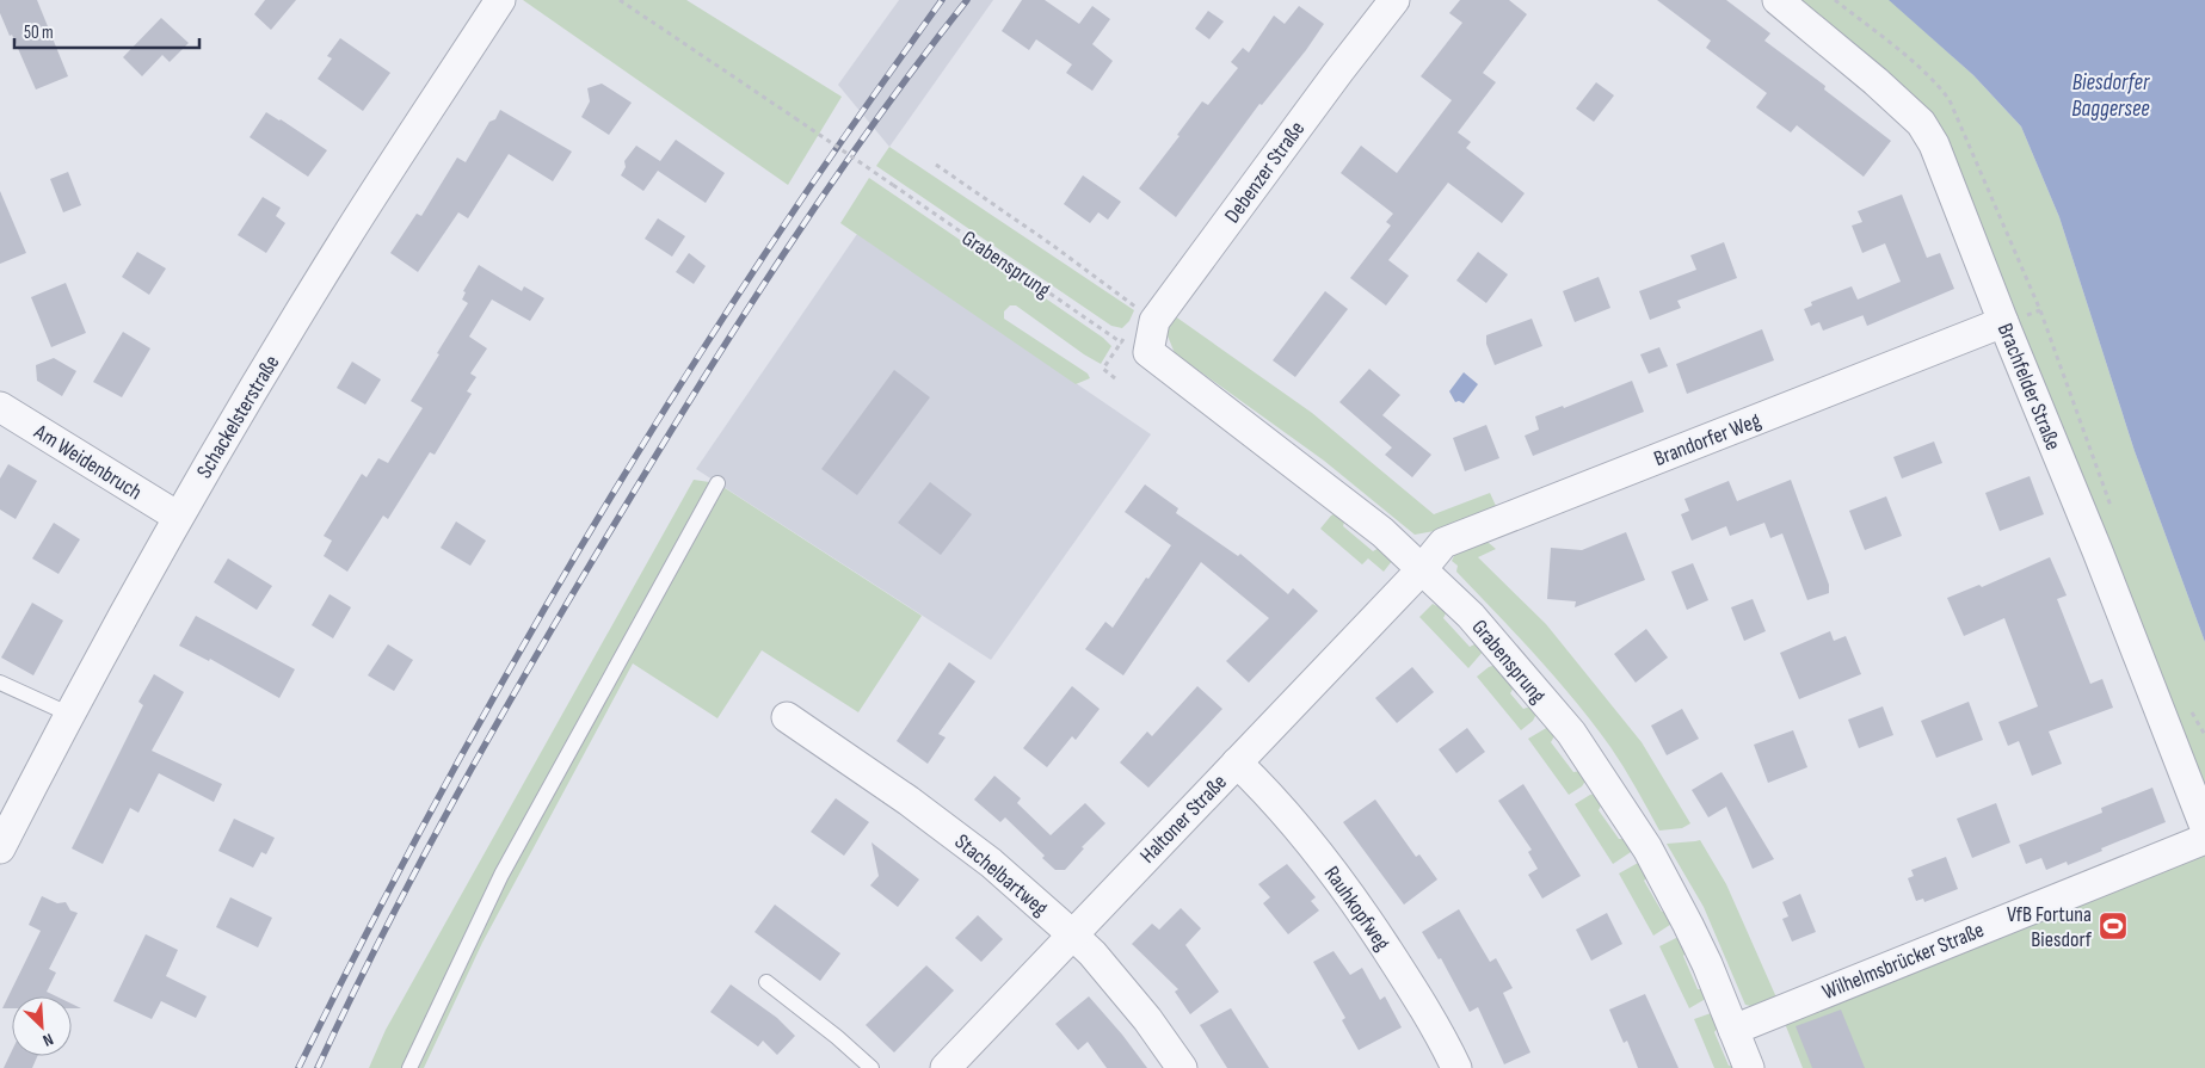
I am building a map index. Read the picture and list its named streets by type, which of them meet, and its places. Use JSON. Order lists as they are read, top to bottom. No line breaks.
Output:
{"streets":{"street":["Debenzer Straße","Grabensprung","Brachfelder Straße","Schackelsterstraße","Brandorfer Weg","Am Weidenbruch","Haltoner Straße","Stachelbartweg","Rauhkopfweg","Wilhelmsbrücker Straße"]},"crossings":[["Debenzer Straße","Grabensprung"],["Grabensprung","Brandorfer Weg"],["Grabensprung","Haltoner Straße"],["Grabensprung","Wilhelmsbrücker Straße"],["Brachfelder Straße","Brandorfer Weg"],["Schackelsterstraße","Am Weidenbruch"],["Brandorfer Weg","Haltoner Straße"],["Haltoner Straße","Stachelbartweg"],["Haltoner Straße","Rauhkopfweg"]],"water":["Biesdorfer Baggersee"],"places":{"sports":["VfB Fortuna Biesdorf"]},"scale_bar":"50 m","north":"bottom right"}
